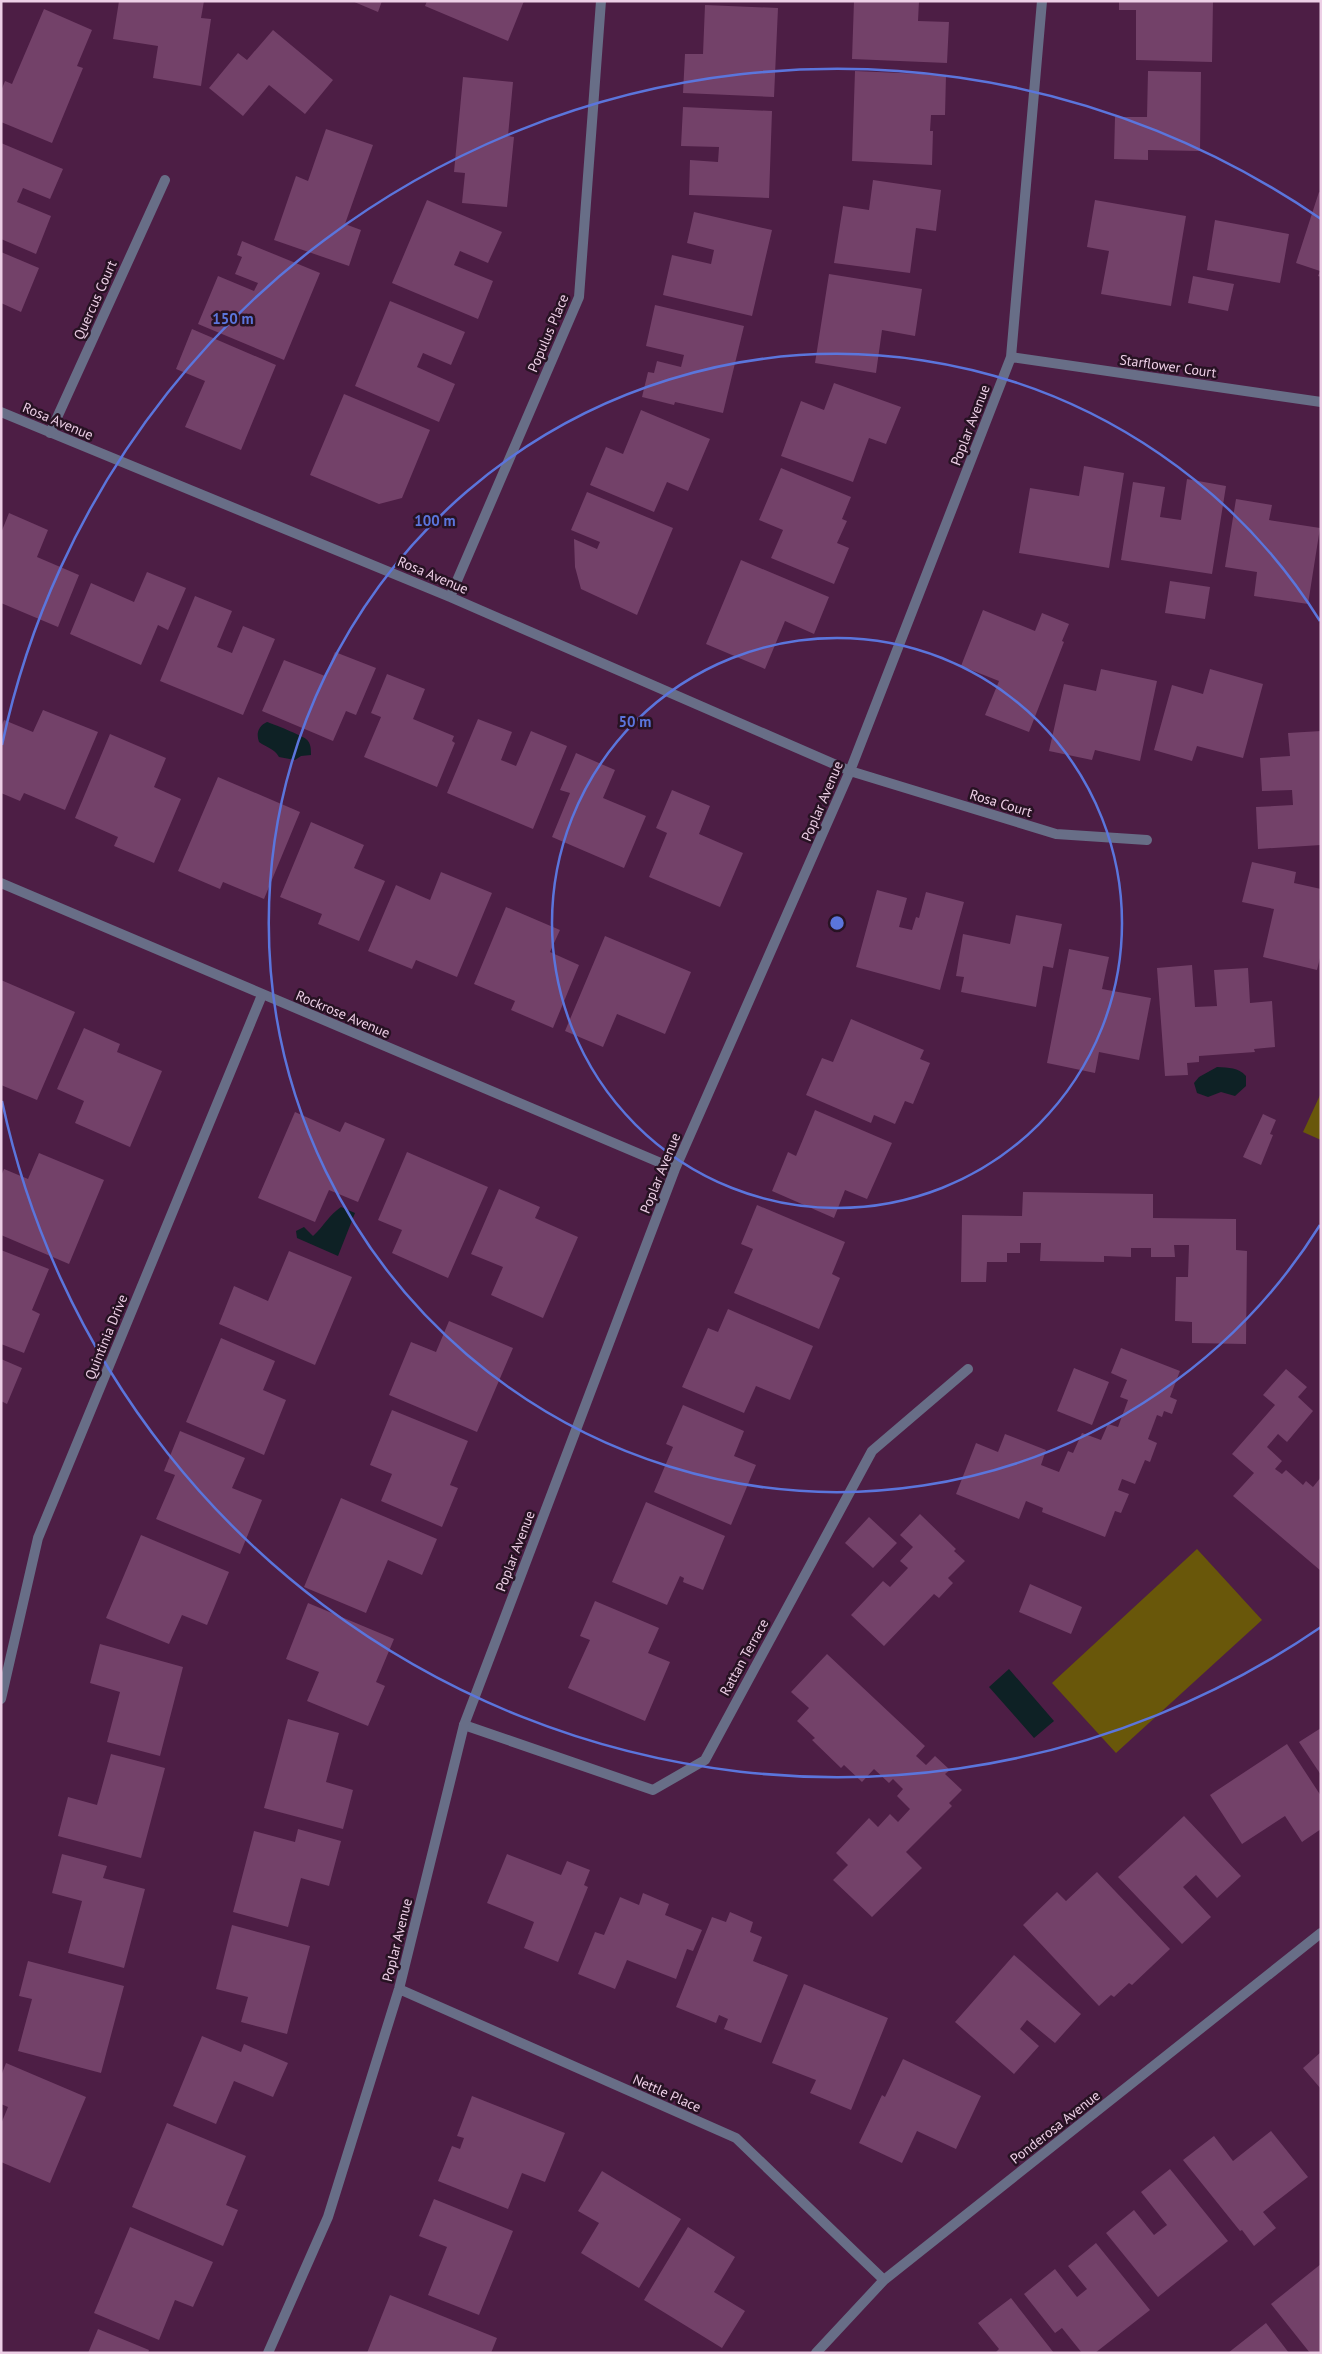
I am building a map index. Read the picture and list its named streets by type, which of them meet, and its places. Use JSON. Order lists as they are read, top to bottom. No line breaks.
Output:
{"streets":{"street":["Quercus Court","Populus Place","Starflower Court","Rosa Avenue","Poplar Avenue","Rosa Court","Rockrose Avenue","Quintinia Drive","Rattan Terrace","Nettle Place","Ponderosa Avenue"]},"crossings":[["Quercus Court","Rosa Avenue"],["Populus Place","Rosa Avenue"],["Starflower Court","Poplar Avenue"],["Rosa Avenue","Poplar Avenue"],["Rosa Avenue","Rosa Court"],["Poplar Avenue","Rosa Court"],["Poplar Avenue","Rockrose Avenue"],["Poplar Avenue","Rattan Terrace"],["Poplar Avenue","Nettle Place"],["Rockrose Avenue","Quintinia Drive"],["Nettle Place","Ponderosa Avenue"]],"rings":["150 m","100 m","50 m"]}
